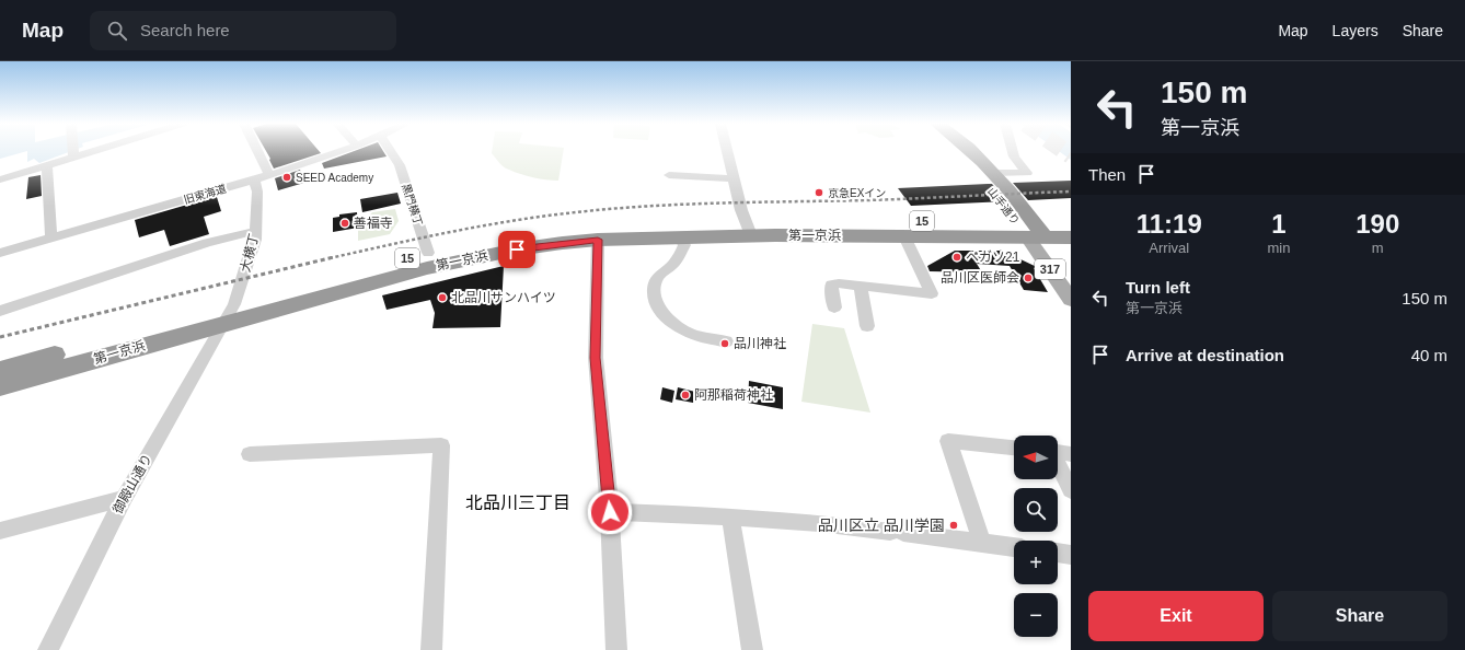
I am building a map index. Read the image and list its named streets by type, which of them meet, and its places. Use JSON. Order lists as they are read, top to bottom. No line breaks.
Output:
{"streets":{"highway":["山手通り","15","第一京浜"],"main road":["317"],"street":["旧東海道","黒門横丁","大横丁","御殿山通り"]},"crossings":[["旧東海道","大横丁"],["黒門横丁","第一京浜"],["山手通り","第一京浜"],["第一京浜","大横丁"],["第一京浜","御殿山通り"],["大横丁","御殿山通り"]],"districts":["北品川三丁目"],"places":["SEED Academy","京急EXイン","善福寺","ペガソ21","品川区医師会","北品川サンハイツ","品川神社","阿那稲荷神社","品川区立 品川学園"],"north":"left","page":{"header":"Map","search":"Search here","nav":["Map","Layers","Share"],"turn":["150 m","第一京浜"],"then":"Then","eta":["11:19","Arrival","1","min","190","m"],"list":[{"name":"Turn left","note":"第一京浜","value":"150 m"},{"name":"Arrive at destination","value":"40 m"}],"map_buttons":["+","−"],"buttons":["Exit","Share"]}}
